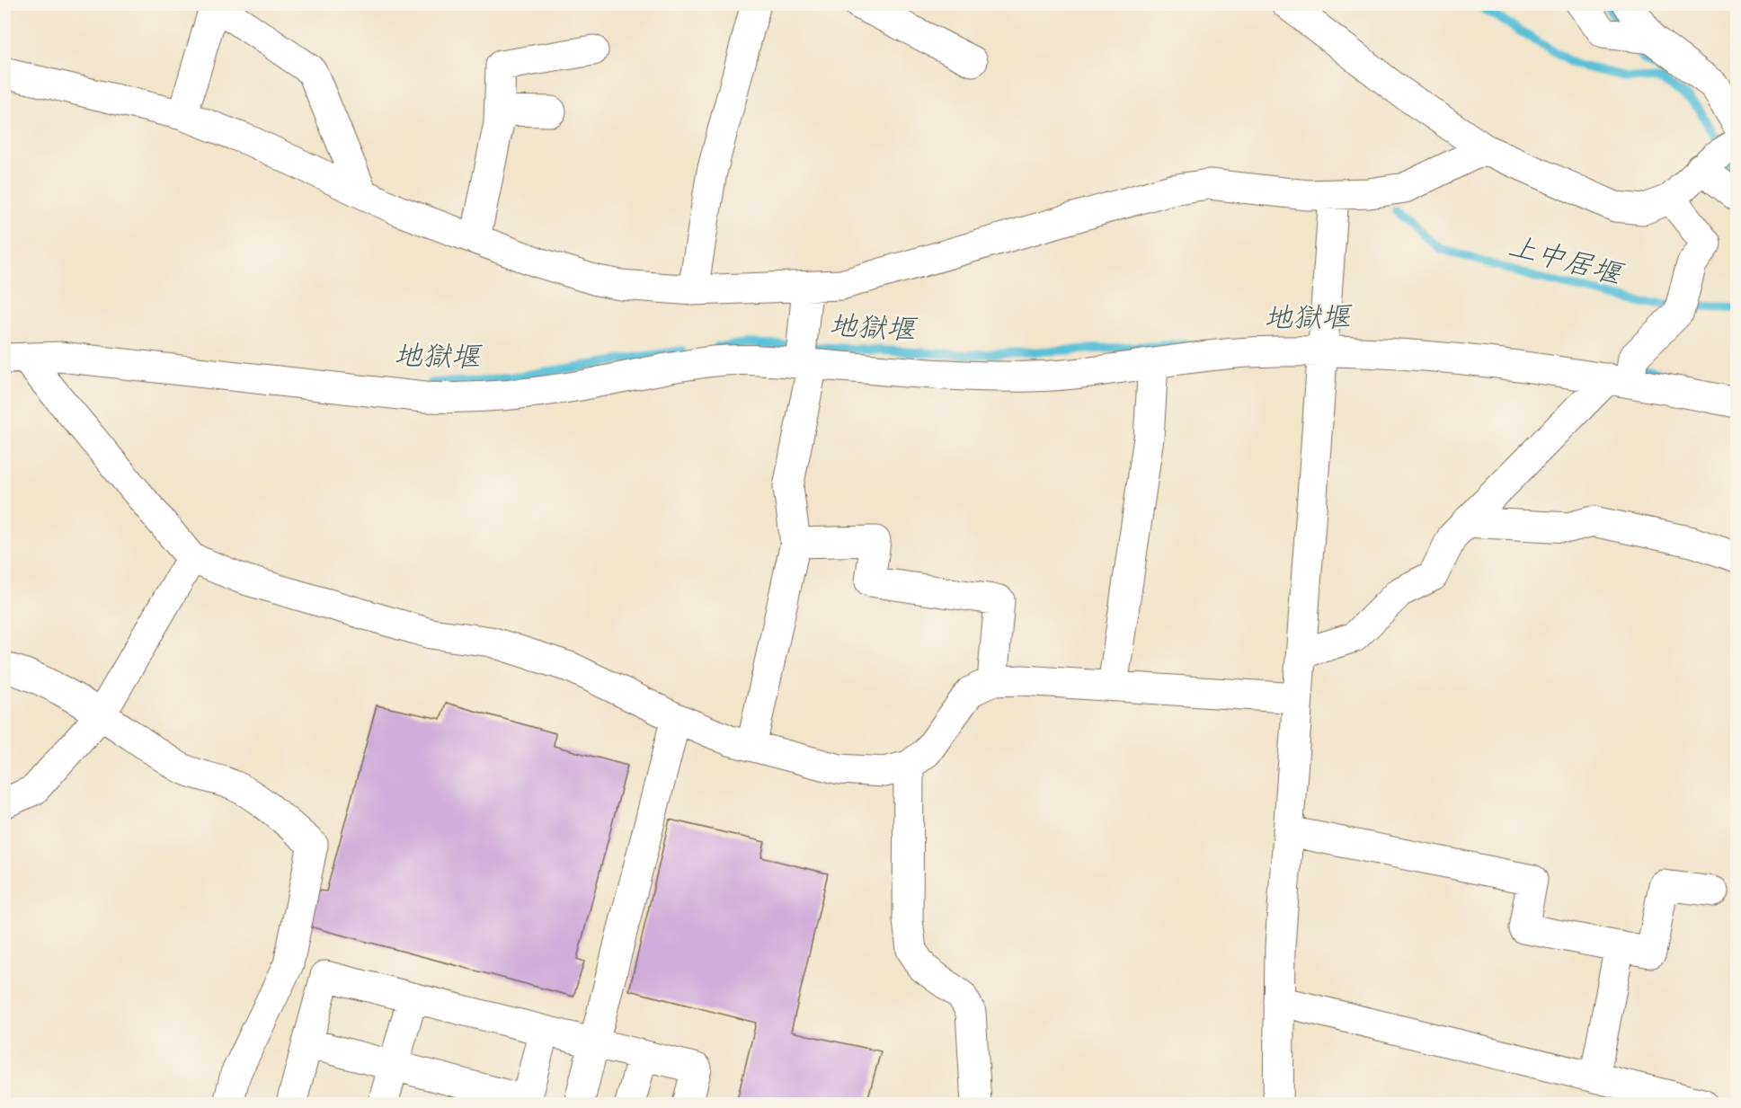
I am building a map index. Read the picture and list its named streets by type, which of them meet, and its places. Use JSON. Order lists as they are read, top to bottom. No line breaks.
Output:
{"water":["上中居堰","地獄堰"]}
